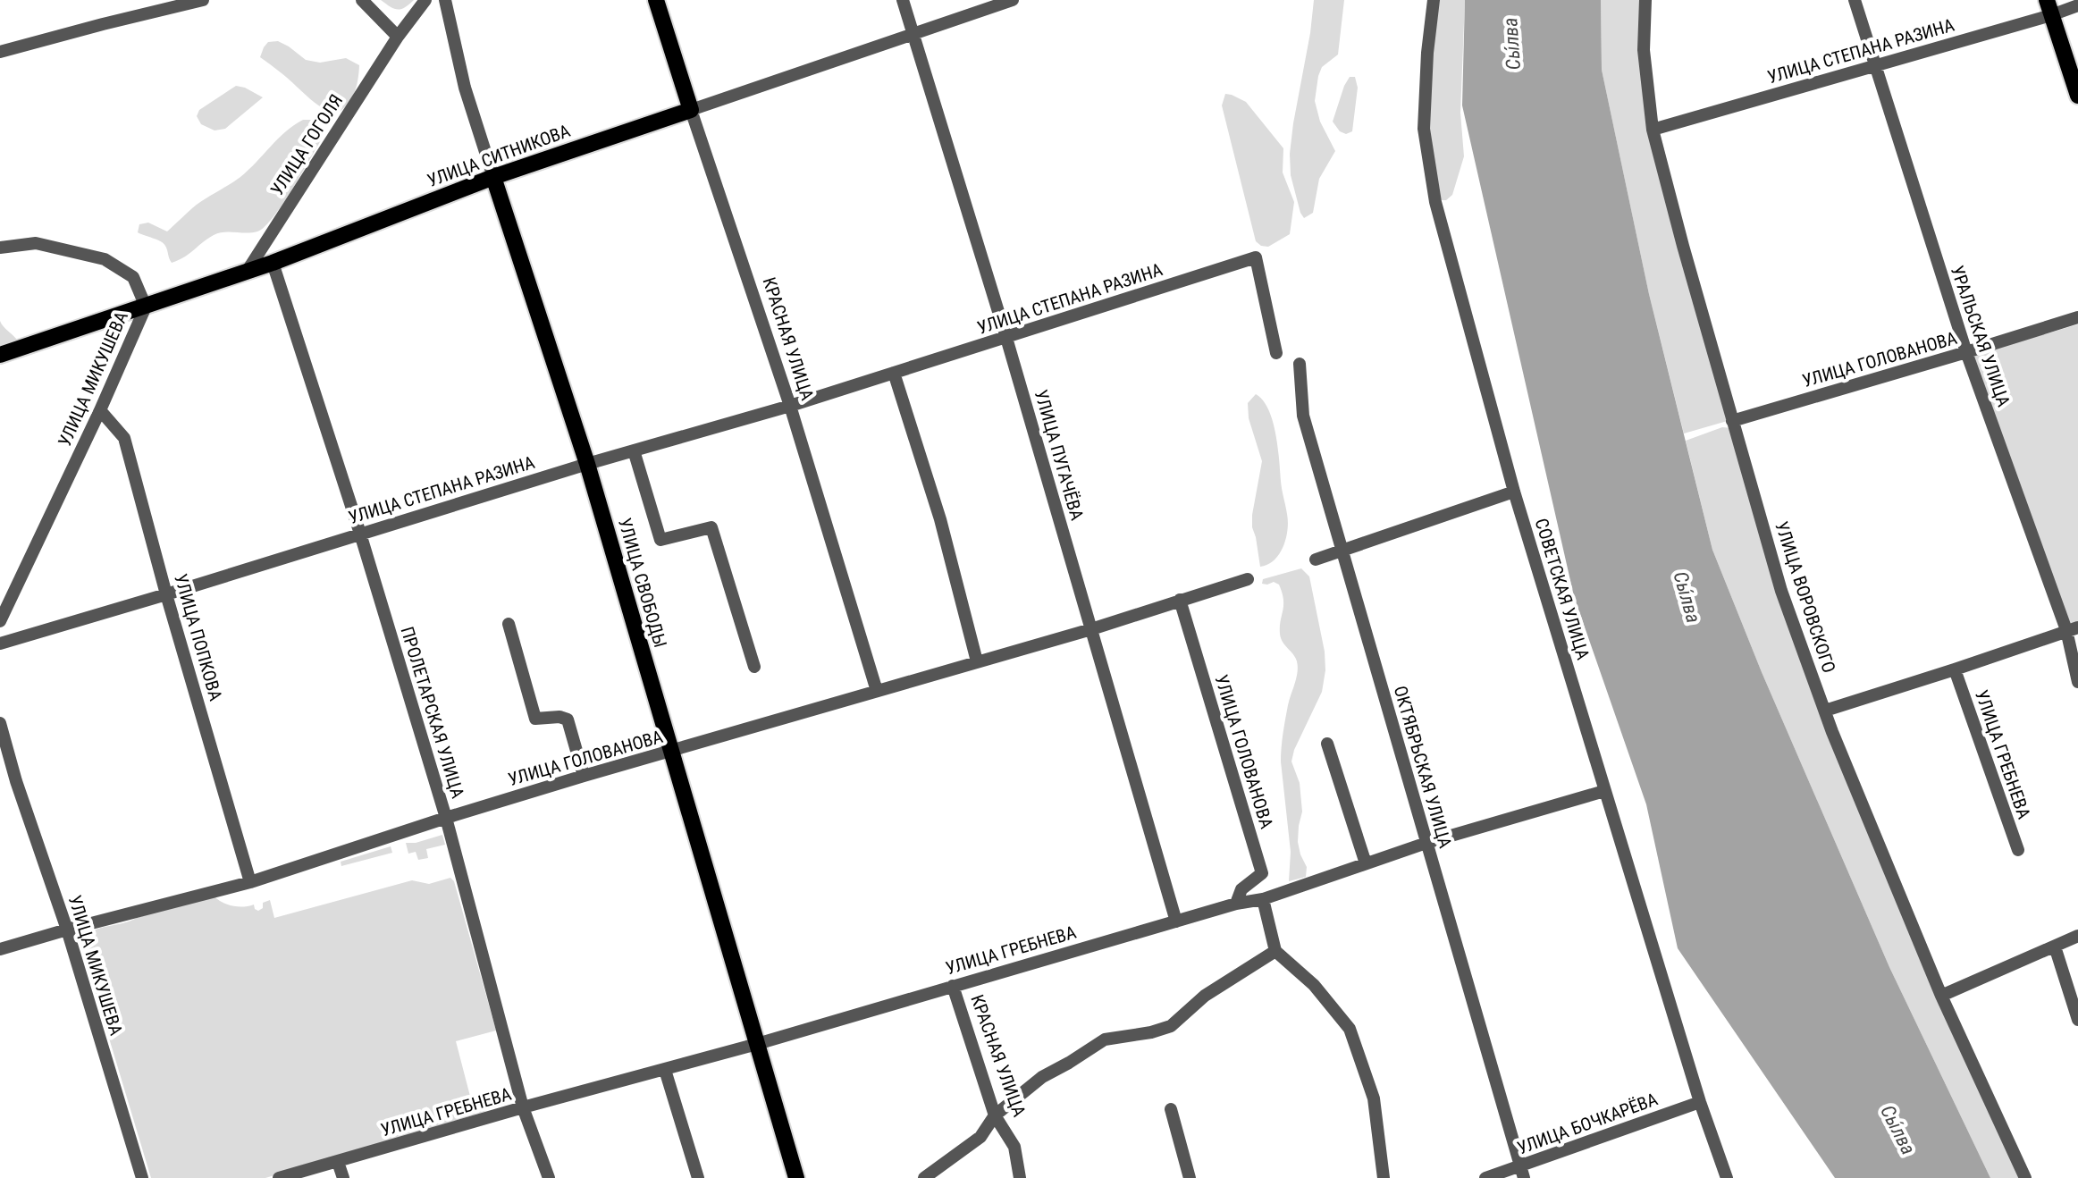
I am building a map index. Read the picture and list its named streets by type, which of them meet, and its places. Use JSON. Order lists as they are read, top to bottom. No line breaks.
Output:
{"streets":{"main road":["УЛИЦА СИТНИКОВА","КРАСНАЯ УЛИЦА","УЛИЦА СВОБОДЫ"],"street":["УЛИЦА СТЕПАНА РАЗИНА","УЛИЦА ГОГОЛЯ","УРАЛЬСКАЯ УЛИЦА","УЛИЦА ГОЛОВАНОВА","УЛИЦА МИКУШЕВА","УЛИЦА ПУГАЧЁВА","СОВЕТСКАЯ УЛИЦА","УЛИЦА ВОРОВСКОГО","УЛИЦА ПОПКОВА","ПРОЛЕТАРСКАЯ УЛИЦА","УЛИЦА ГРЕБНЕВА","ОКТЯБРЬСКАЯ УЛИЦА","УЛИЦА БОЧКАРЁВА"]},"crossings":[["УЛИЦА СТЕПАНА РАЗИНА","УРАЛЬСКАЯ УЛИЦА"],["УЛИЦА СТЕПАНА РАЗИНА","КРАСНАЯ УЛИЦА"],["УЛИЦА СТЕПАНА РАЗИНА","УЛИЦА ПУГАЧЁВА"],["УЛИЦА СТЕПАНА РАЗИНА","УЛИЦА СВОБОДЫ"],["УЛИЦА СТЕПАНА РАЗИНА","УЛИЦА ВОРОВСКОГО"],["УЛИЦА СТЕПАНА РАЗИНА","УЛИЦА ПОПКОВА"],["УЛИЦА СТЕПАНА РАЗИНА","ПРОЛЕТАРСКАЯ УЛИЦА"],["УЛИЦА ГОГОЛЯ","УЛИЦА СИТНИКОВА"],["УЛИЦА СИТНИКОВА","КРАСНАЯ УЛИЦА"],["УЛИЦА СИТНИКОВА","УЛИЦА МИКУШЕВА"],["УЛИЦА СИТНИКОВА","УЛИЦА ПУГАЧЁВА"],["УЛИЦА СИТНИКОВА","УЛИЦА СВОБОДЫ"],["УЛИЦА СИТНИКОВА","ПРОЛЕТАРСКАЯ УЛИЦА"],["УРАЛЬСКАЯ УЛИЦА","УЛИЦА ГОЛОВАНОВА"],["КРАСНАЯ УЛИЦА","УЛИЦА ГОЛОВАНОВА"],["КРАСНАЯ УЛИЦА","УЛИЦА ГРЕБНЕВА"],["УЛИЦА ГОЛОВАНОВА","УЛИЦА МИКУШЕВА"],["УЛИЦА ГОЛОВАНОВА","УЛИЦА ПУГАЧЁВА"],["УЛИЦА ГОЛОВАНОВА","УЛИЦА СВОБОДЫ"],["УЛИЦА ГОЛОВАНОВА","УЛИЦА ВОРОВСКОГО"],["УЛИЦА ГОЛОВАНОВА","УЛИЦА ПОПКОВА"],["УЛИЦА ГОЛОВАНОВА","ПРОЛЕТАРСКАЯ УЛИЦА"],["УЛИЦА ГОЛОВАНОВА","УЛИЦА ГРЕБНЕВА"],["УЛИЦА МИКУШЕВА","УЛИЦА ПОПКОВА"],["УЛИЦА ПУГАЧЁВА","УЛИЦА ГРЕБНЕВА"],["УЛИЦА СВОБОДЫ","УЛИЦА ГРЕБНЕВА"],["СОВЕТСКАЯ УЛИЦА","УЛИЦА ГРЕБНЕВА"],["СОВЕТСКАЯ УЛИЦА","УЛИЦА БОЧКАРЁВА"],["ПРОЛЕТАРСКАЯ УЛИЦА","УЛИЦА ГРЕБНЕВА"],["УЛИЦА ГРЕБНЕВА","ОКТЯБРЬСКАЯ УЛИЦА"],["ОКТЯБРЬСКАЯ УЛИЦА","УЛИЦА БОЧКАРЁВА"]],"water":["Сы́лва"]}
